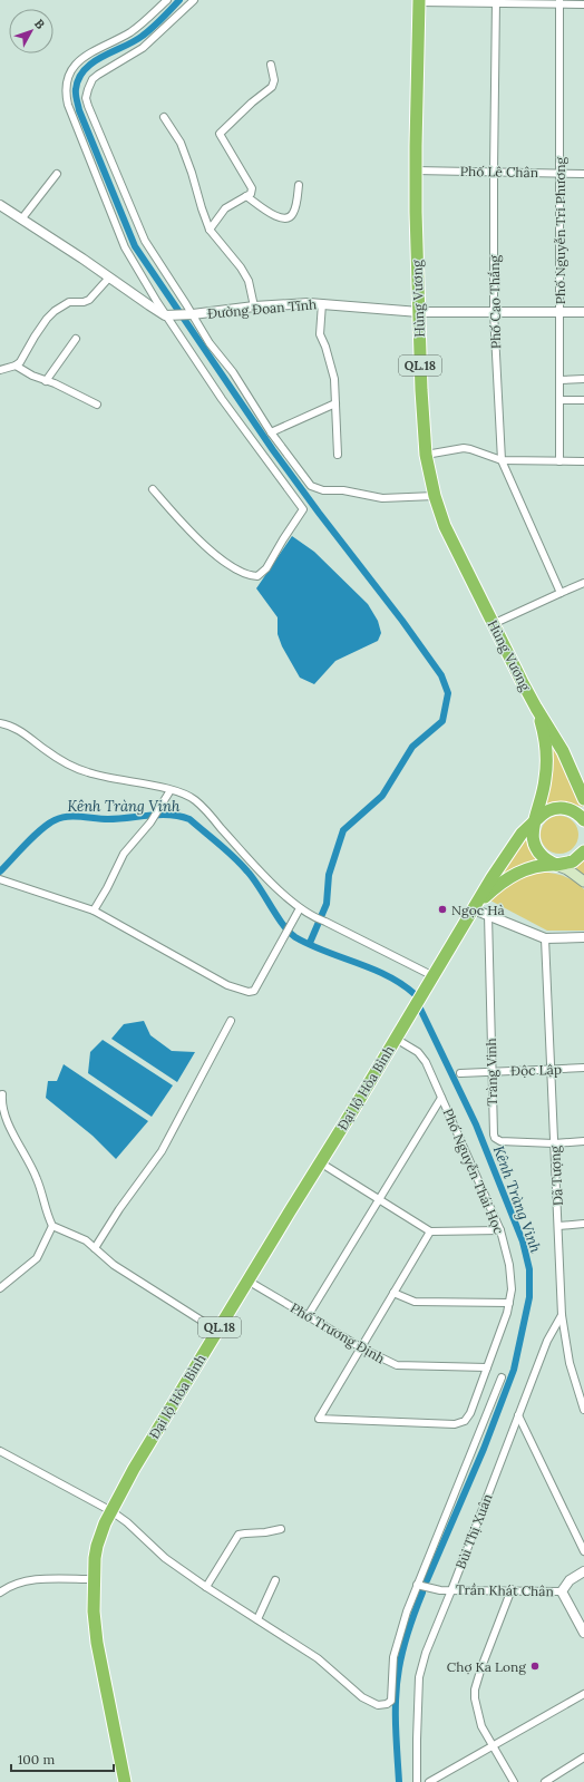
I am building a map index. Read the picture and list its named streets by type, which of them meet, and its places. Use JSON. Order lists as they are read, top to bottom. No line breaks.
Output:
{"streets":{"highway":["Hùng Vương","QL.18","Đại lộ Hòa Bình"],"street":["Phố Lê Chân","Phố Nguyễn Tri Phương","Phố Cao Thắng","Đường Đoan Tĩnh","Độc Lập","Tràng Vinh","Phố Nguyễn Thái Học","Dã Tượng","Phố Trương Định","Bùi Thị Xuân","Trần Khát Chân"]},"crossings":[["Phố Lê Chân","Phố Nguyễn Tri Phương"],["Phố Lê Chân","Hùng Vương"],["Phố Lê Chân","Phố Cao Thắng"],["Phố Nguyễn Tri Phương","Đường Đoan Tĩnh"],["Hùng Vương","Đường Đoan Tĩnh"],["Phố Cao Thắng","Đường Đoan Tĩnh"],["Độc Lập","Tràng Vinh"],["Độc Lập","Dã Tượng"],["Tràng Vinh","Dã Tượng"],["Đại lộ Hòa Bình","Phố Nguyễn Thái Học"],["Đại lộ Hòa Bình","Phố Trương Định"],["Phố Nguyễn Thái Học","Phố Trương Định"],["Dã Tượng","Bùi Thị Xuân"],["Bùi Thị Xuân","Trần Khát Chân"]],"water":["Kênh Tràng Vinh"],"places":["Ngọc Hà","Chợ Ka Long"],"scale_bar":"100 m","north":"top right"}
